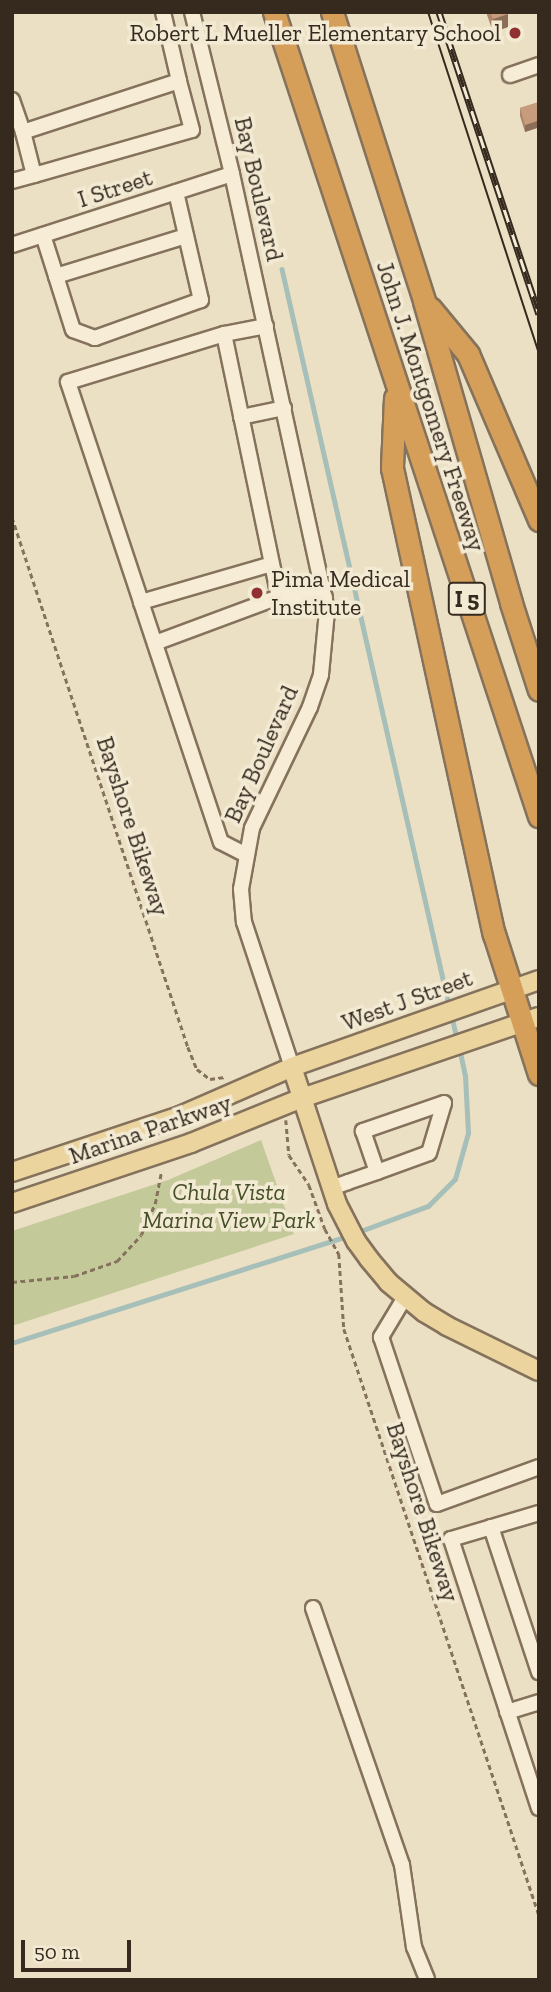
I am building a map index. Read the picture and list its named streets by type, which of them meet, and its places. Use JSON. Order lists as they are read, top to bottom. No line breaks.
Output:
{"streets":{"highway":["John J. Montgomery Freeway","I 5"],"main road":["Bay Boulevard","West J Street","Marina Parkway"],"street":["I Street"],"path":["Bayshore Bikeway"]},"crossings":[["I Street","Bay Boulevard"],["Bay Boulevard","West J Street"],["Bay Boulevard","Marina Parkway"],["West J Street","Marina Parkway"]],"parks":["Chula Vista Marina View Park"],"places":["Robert L Mueller Elementary School","Pima Medical Institute"],"scale_bar":"50 m"}
